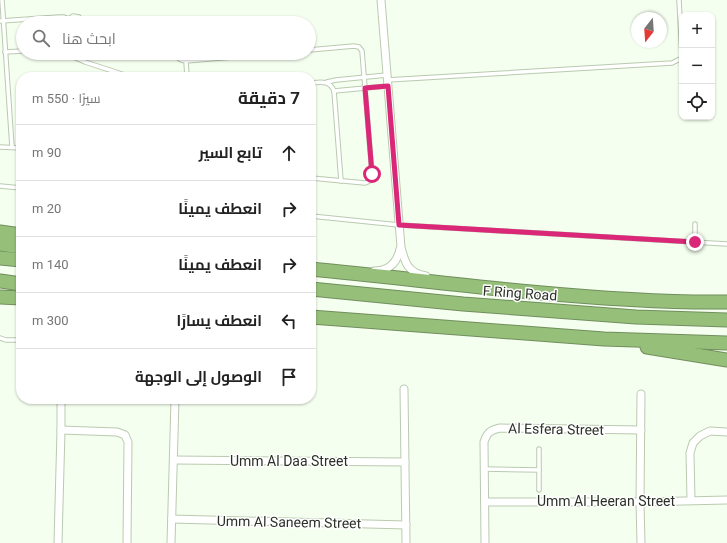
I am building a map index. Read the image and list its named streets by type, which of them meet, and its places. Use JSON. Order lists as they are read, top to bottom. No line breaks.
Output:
{"streets":{"highway":["F Ring Road"],"street":["Al Esfera Street","Umm Al Daa Street","Umm Al Heeran Street","Umm Al Saneem Street"]},"crossings":[["Al Esfera Street","Umm Al Heeran Street"]],"north":"bottom","page":{"map_buttons":["+","−"],"search":"ابحث هنا","heading":["7 دقيقة","سيرًا · 550 m"],"list":[["تابع السير","90 m"],["انعطف يمينًا","20 m"],["انعطف يمينًا","140 m"],["انعطف يسارًا","300 m"],"الوصول إلى الوجهة"]}}
